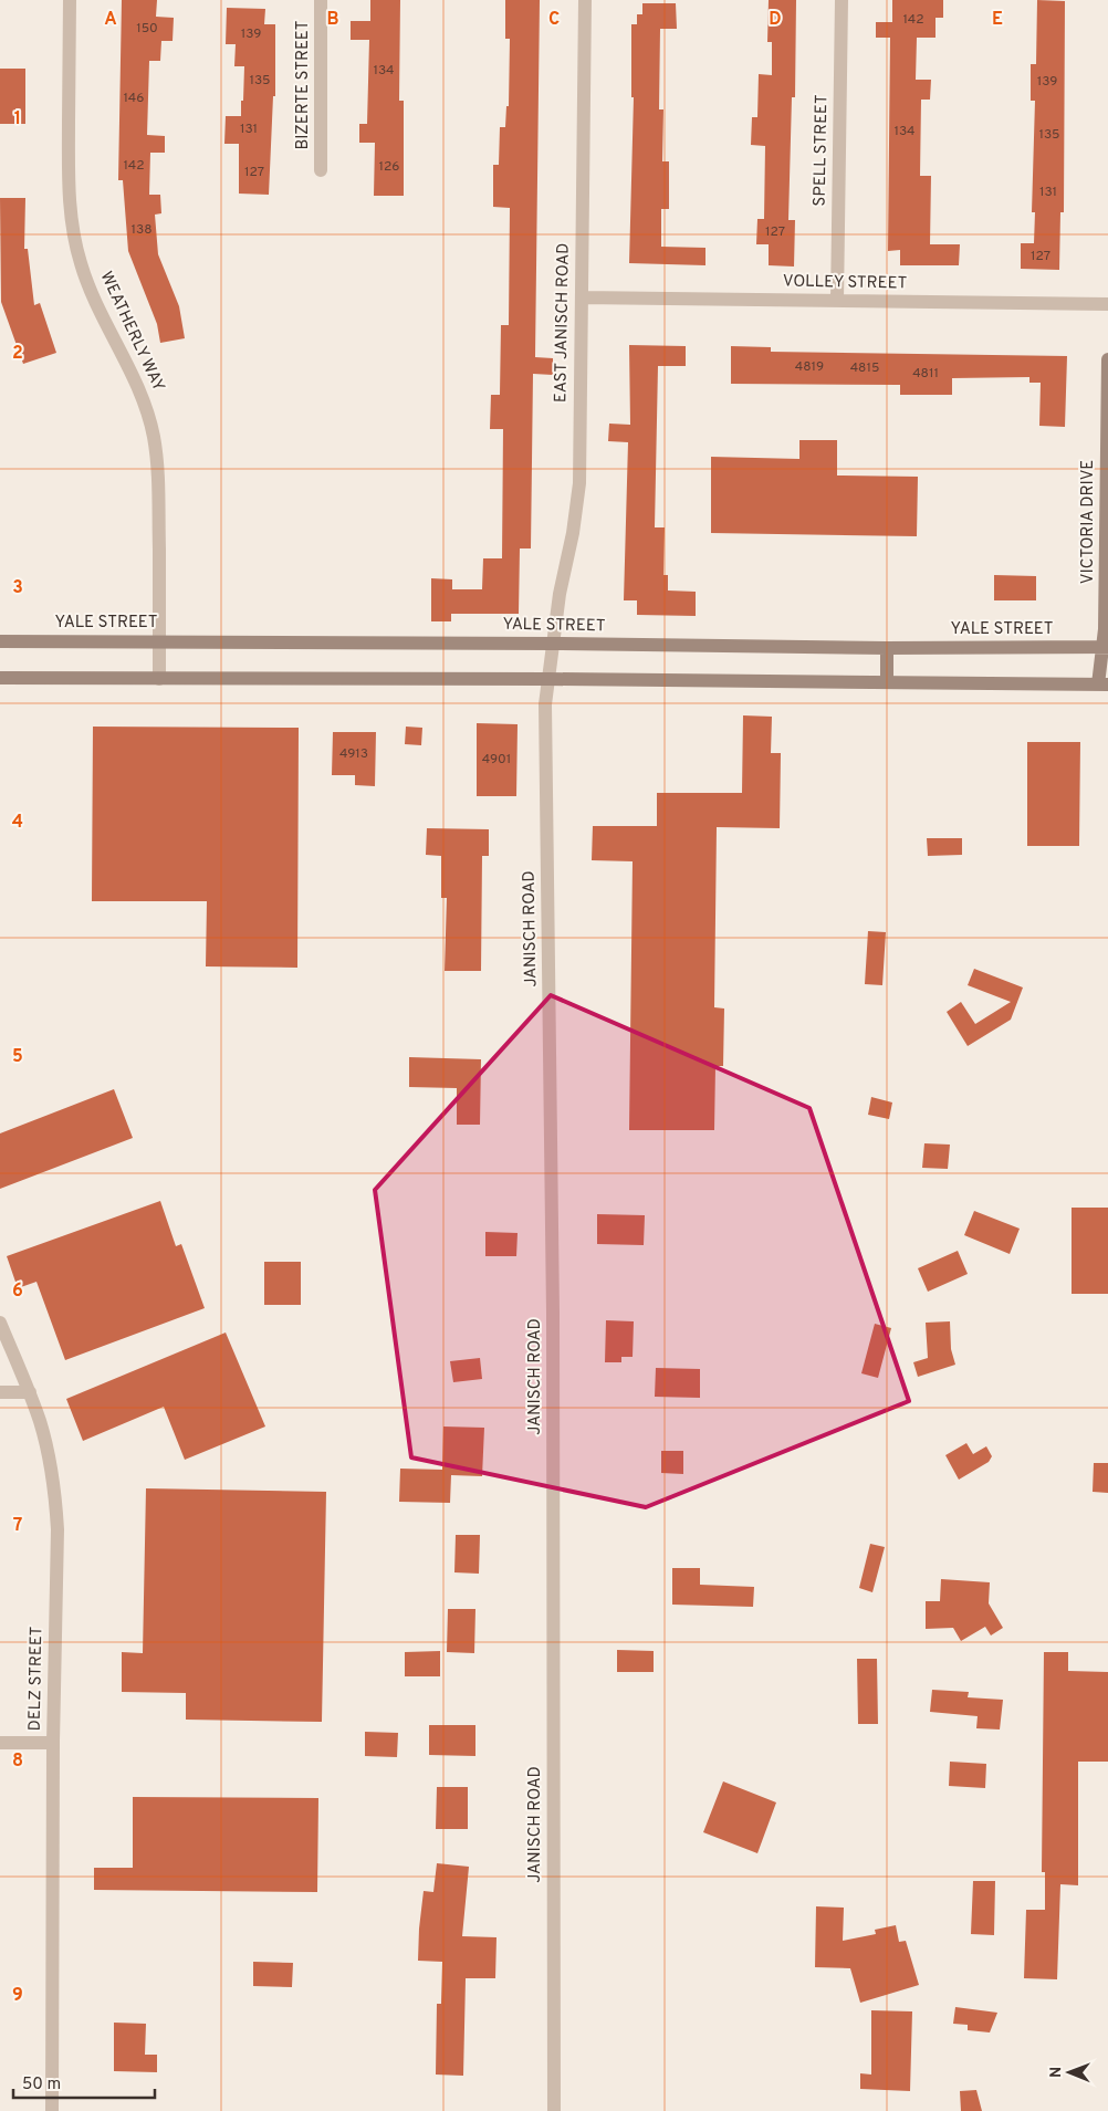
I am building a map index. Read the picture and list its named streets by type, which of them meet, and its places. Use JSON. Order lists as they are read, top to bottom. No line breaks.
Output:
{"streets":{"main road":["VICTORIA DRIVE","YALE STREET"],"street":["BIZERTE STREET","SPELL STREET","VOLLEY STREET","EAST JANISCH ROAD","WEATHERLY WAY","JANISCH ROAD","DELZ STREET"]},"crossings":[["SPELL STREET","VOLLEY STREET"],["VOLLEY STREET","EAST JANISCH ROAD"],["EAST JANISCH ROAD","YALE STREET"],["EAST JANISCH ROAD","JANISCH ROAD"],["WEATHERLY WAY","YALE STREET"],["VICTORIA DRIVE","YALE STREET"],["YALE STREET","JANISCH ROAD"]],"house_numbers":["142","150","139","134","135","139","146","131","134","135","142","126","127","131","138","127","127","4819","4815","4811","4913","4901"],"scale_bar":"50 m","north":"left","grid":{"columns":["A","B","C","D","E"],"rows":["1","2","3","4","5","6","7","8","9"]}}
